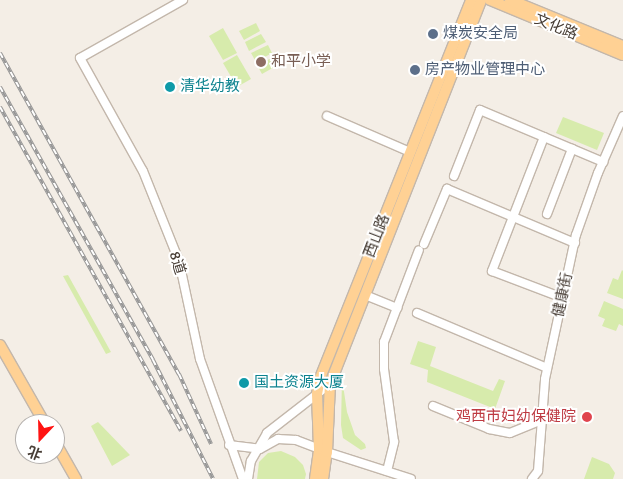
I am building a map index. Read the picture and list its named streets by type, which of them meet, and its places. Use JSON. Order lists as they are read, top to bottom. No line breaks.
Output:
{"streets":{"main road":["文化路","西山路"],"street":["8道","健康街"]},"places":["煤炭安全局","和平小学","房产物业管理中心","清华幼教","国土资源大厦","鸡西市妇幼保健院"],"north":"bottom"}
